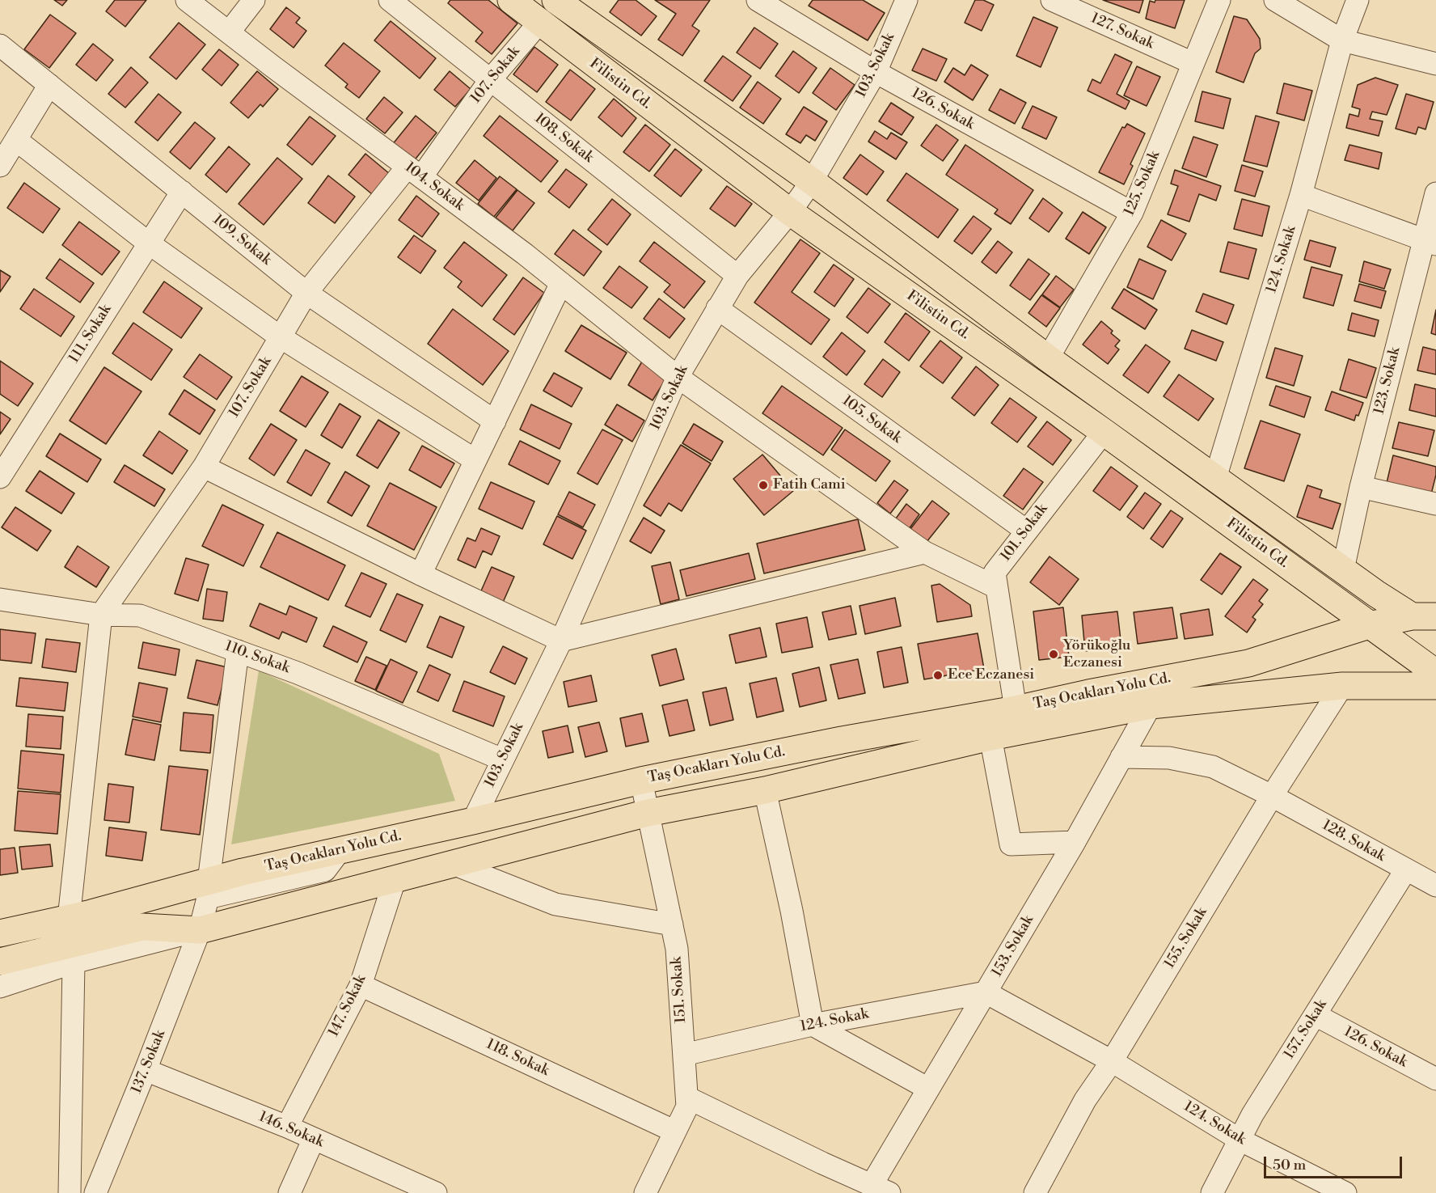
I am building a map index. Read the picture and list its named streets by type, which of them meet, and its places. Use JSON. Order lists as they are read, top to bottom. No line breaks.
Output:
{"streets":{"main road":["Filistin Cd.","Taş Ocakları Yolu Cd."],"street":["127. Sokak","103. Sokak","107. Sokak","126. Sokak","108. Sokak","125. Sokak","104. Sokak","109. Sokak","124. Sokak","111. Sokak","123. Sokak","105. Sokak","101. Sokak","110. Sokak","128. Sokak","155. Sokak","153. Sokak","151. Sokak","147. Sokak","157. Sokak","118. Sokak","137. Sokak","146. Sokak"]},"crossings":[["127. Sokak","125. Sokak"],["103. Sokak","Filistin Cd."],["103. Sokak","126. Sokak"],["103. Sokak","108. Sokak"],["103. Sokak","104. Sokak"],["103. Sokak","105. Sokak"],["103. Sokak","110. Sokak"],["103. Sokak","Taş Ocakları Yolu Cd."],["107. Sokak","Filistin Cd."],["107. Sokak","108. Sokak"],["107. Sokak","104. Sokak"],["107. Sokak","109. Sokak"],["107. Sokak","110. Sokak"],["Filistin Cd.","125. Sokak"],["Filistin Cd.","124. Sokak"],["Filistin Cd.","123. Sokak"],["Filistin Cd.","101. Sokak"],["Filistin Cd.","Taş Ocakları Yolu Cd."],["126. Sokak","125. Sokak"],["126. Sokak","157. Sokak"],["104. Sokak","101. Sokak"],["109. Sokak","111. Sokak"],["124. Sokak","155. Sokak"],["124. Sokak","153. Sokak"],["124. Sokak","151. Sokak"],["124. Sokak","157. Sokak"],["105. Sokak","101. Sokak"],["101. Sokak","Taş Ocakları Yolu Cd."],["Taş Ocakları Yolu Cd.","155. Sokak"],["Taş Ocakları Yolu Cd.","153. Sokak"],["Taş Ocakları Yolu Cd.","151. Sokak"],["Taş Ocakları Yolu Cd.","147. Sokak"],["Taş Ocakları Yolu Cd.","137. Sokak"],["128. Sokak","155. Sokak"],["128. Sokak","153. Sokak"],["128. Sokak","157. Sokak"],["151. Sokak","118. Sokak"],["147. Sokak","118. Sokak"],["147. Sokak","146. Sokak"],["137. Sokak","146. Sokak"]],"places":["Fatih Cami","Yörükoğlu Eczanesi","Ece Eczanesi"],"scale_bar":"50 m"}
